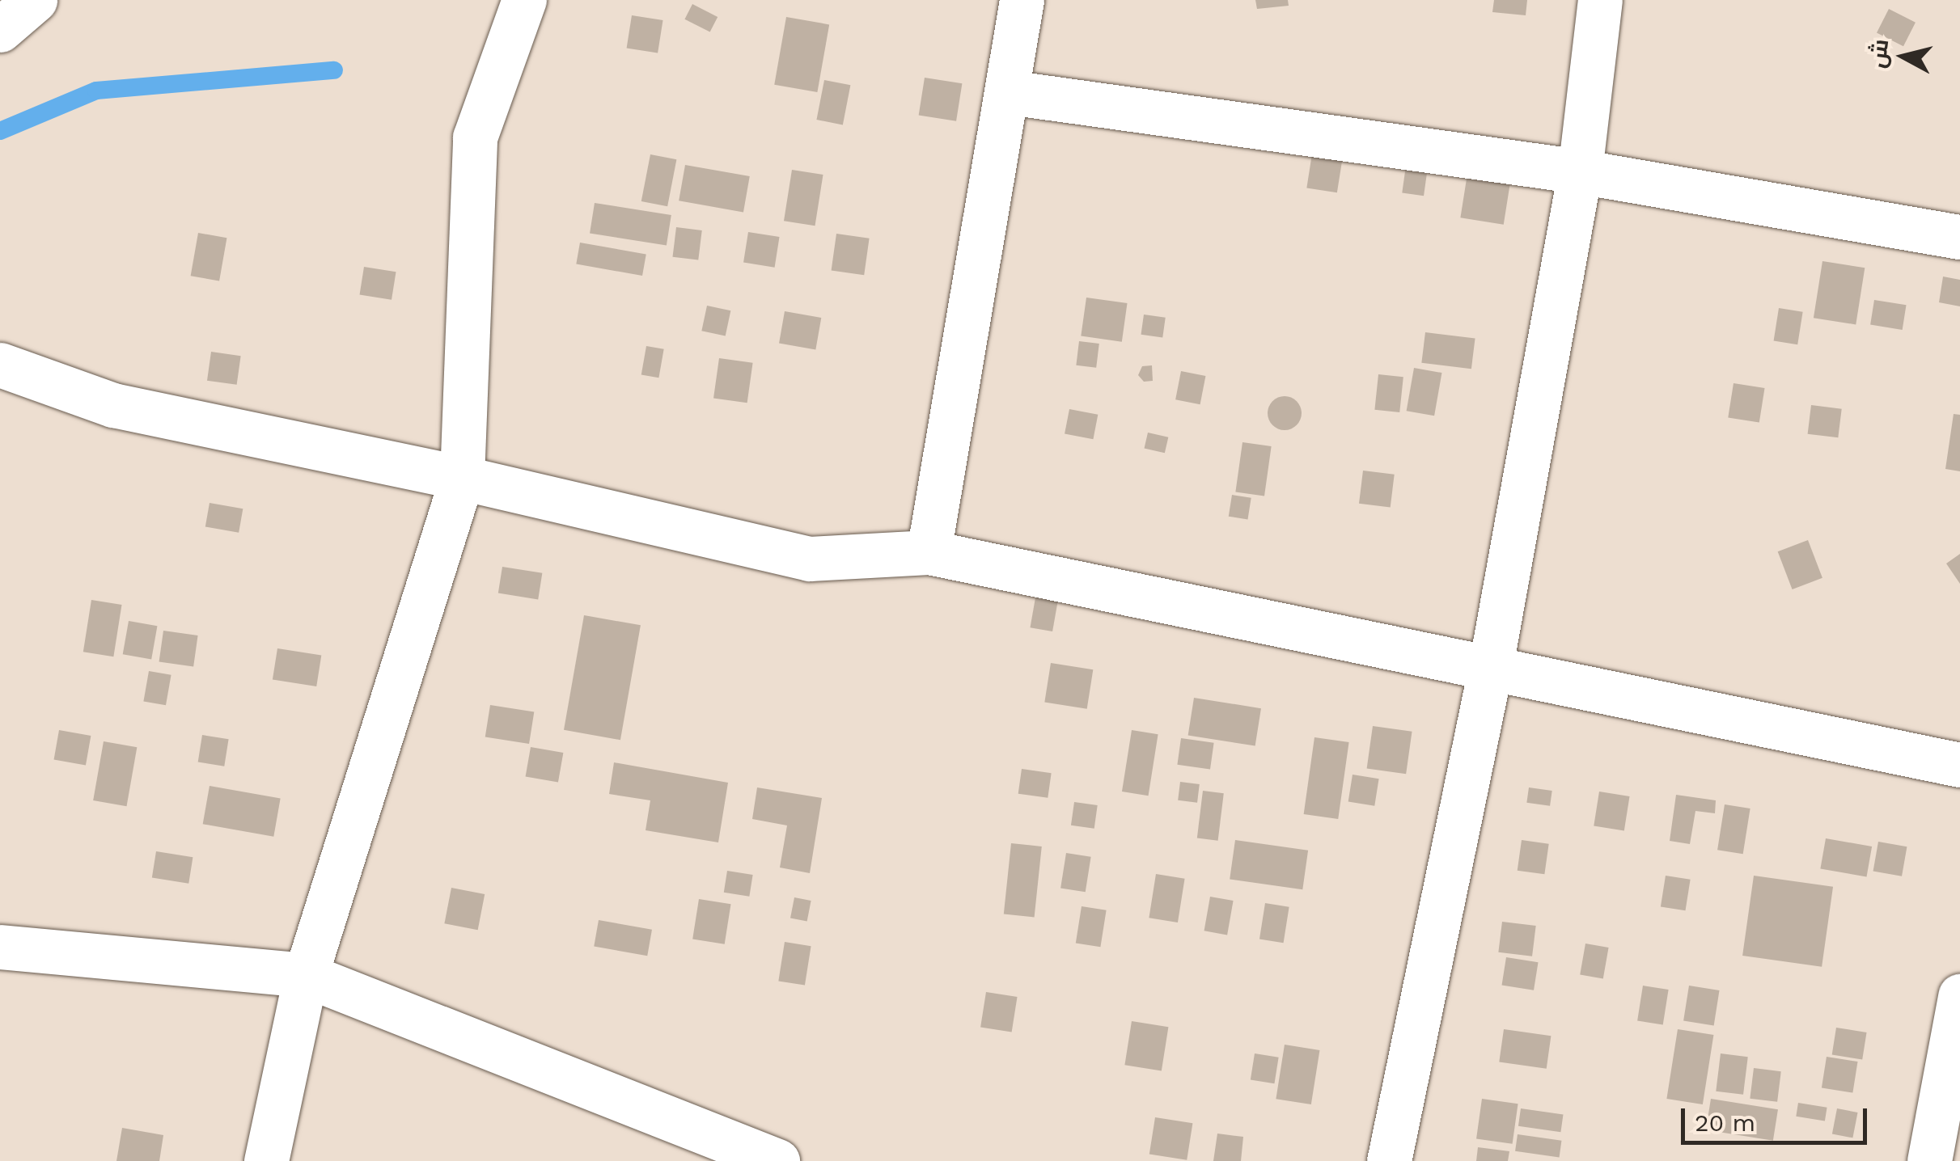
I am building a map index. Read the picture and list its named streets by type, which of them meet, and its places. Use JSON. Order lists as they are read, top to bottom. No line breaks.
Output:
{"scale_bar":"20 m","north":"left"}
